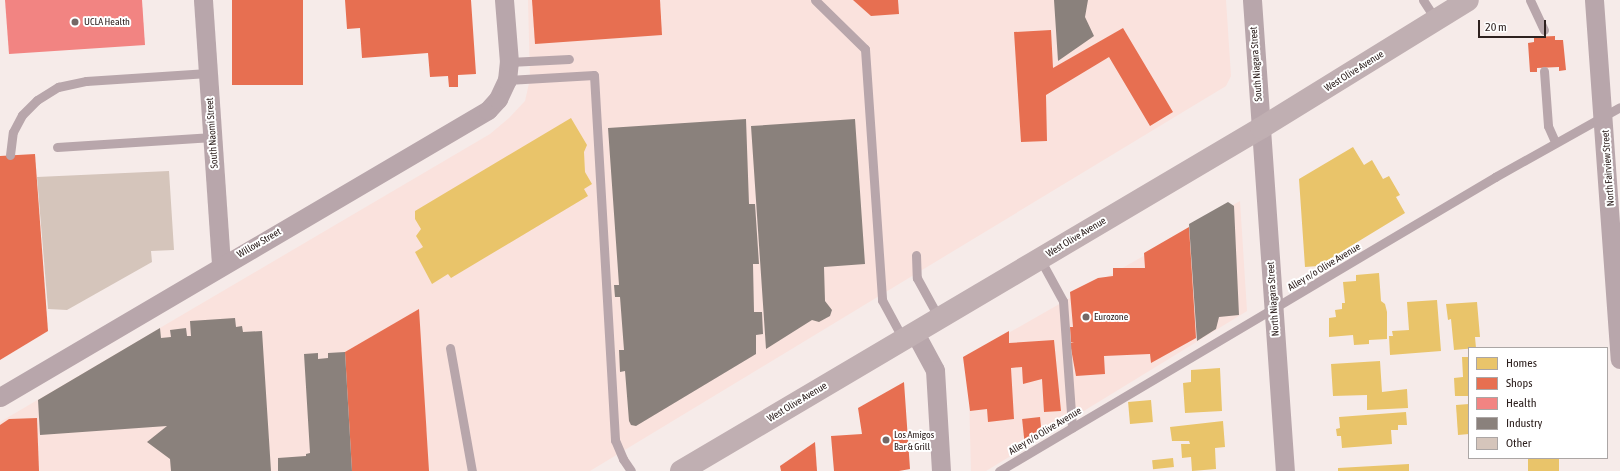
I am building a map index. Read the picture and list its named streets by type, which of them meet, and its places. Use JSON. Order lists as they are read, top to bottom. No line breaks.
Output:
{"streets":{"main road":["West Olive Avenue"],"street":["South Niagara Street","South Naomi Street","North Fairview Street","Willow Street","North Niagara Street"],"lane":["Alley n/o Olive Avenue"]},"crossings":[["South Niagara Street","West Olive Avenue"],["South Niagara Street","North Niagara Street"],["West Olive Avenue","North Niagara Street"],["South Naomi Street","Willow Street"],["North Fairview Street","Alley n/o Olive Avenue"],["Alley n/o Olive Avenue","North Niagara Street"]],"places":["UCLA Health","Eurozone","Los Amigos Bar & Grill"],"legend":["Homes","Shops","Health","Industry","Other"],"scale_bar":"20 m"}
